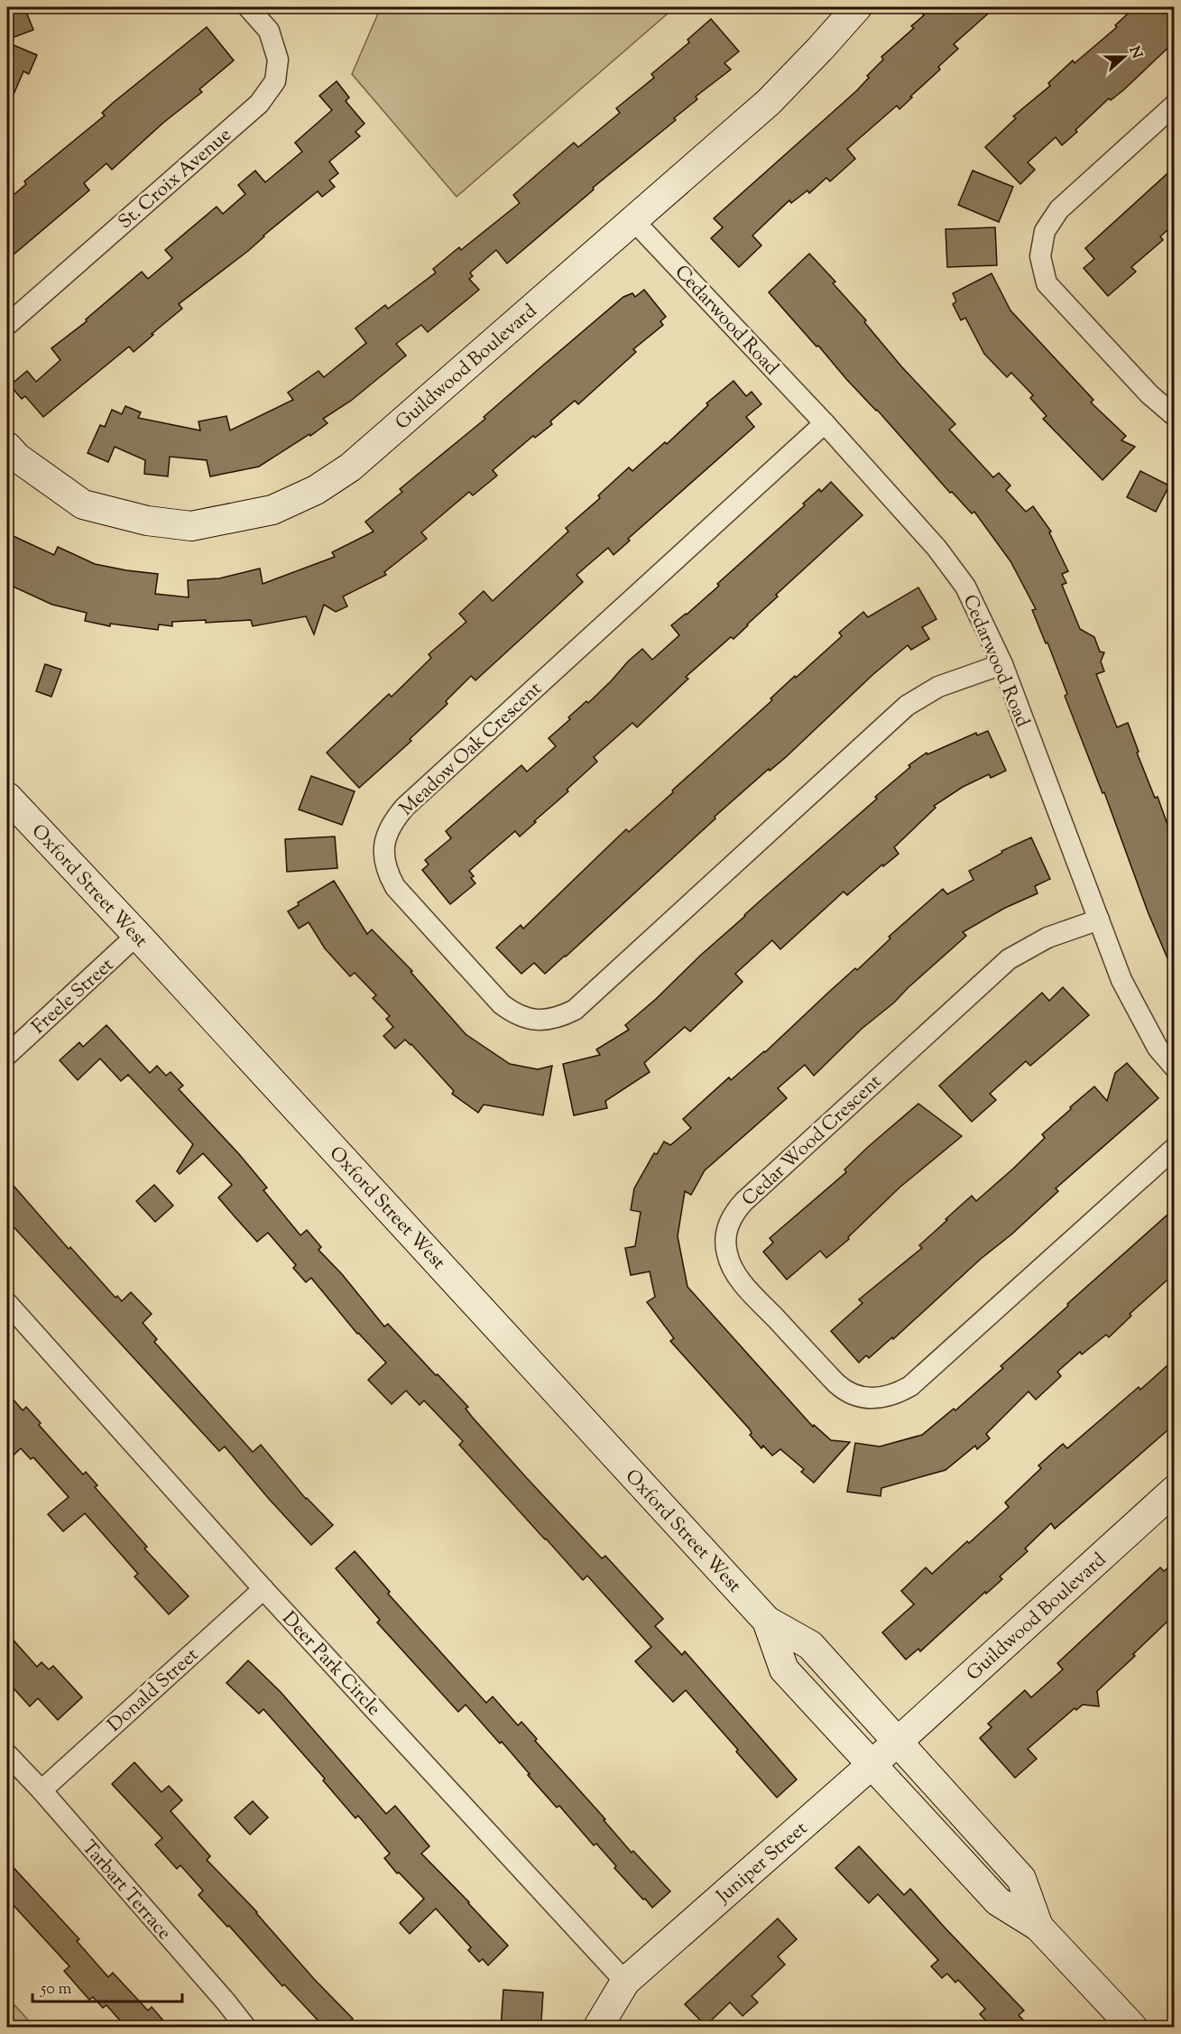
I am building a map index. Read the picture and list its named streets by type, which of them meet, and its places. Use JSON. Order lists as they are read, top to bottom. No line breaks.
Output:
{"streets":{"main road":["Guildwood Boulevard","Oxford Street West","Juniper Street"],"street":["St. Croix Avenue","Cedarwood Road","Meadow Oak Crescent","Freele Street","Cedar Wood Crescent","Deer Park Circle","Donald Street","Tarbart Terrace"]},"crossings":[["Cedarwood Road","Guildwood Boulevard"],["Cedarwood Road","Meadow Oak Crescent"],["Cedarwood Road","Cedar Wood Crescent"],["Guildwood Boulevard","Oxford Street West"],["Guildwood Boulevard","Juniper Street"],["Oxford Street West","Freele Street"],["Oxford Street West","Juniper Street"],["Deer Park Circle","Donald Street"],["Deer Park Circle","Juniper Street"],["Donald Street","Tarbart Terrace"]],"scale_bar":"50 m","north":"right"}
